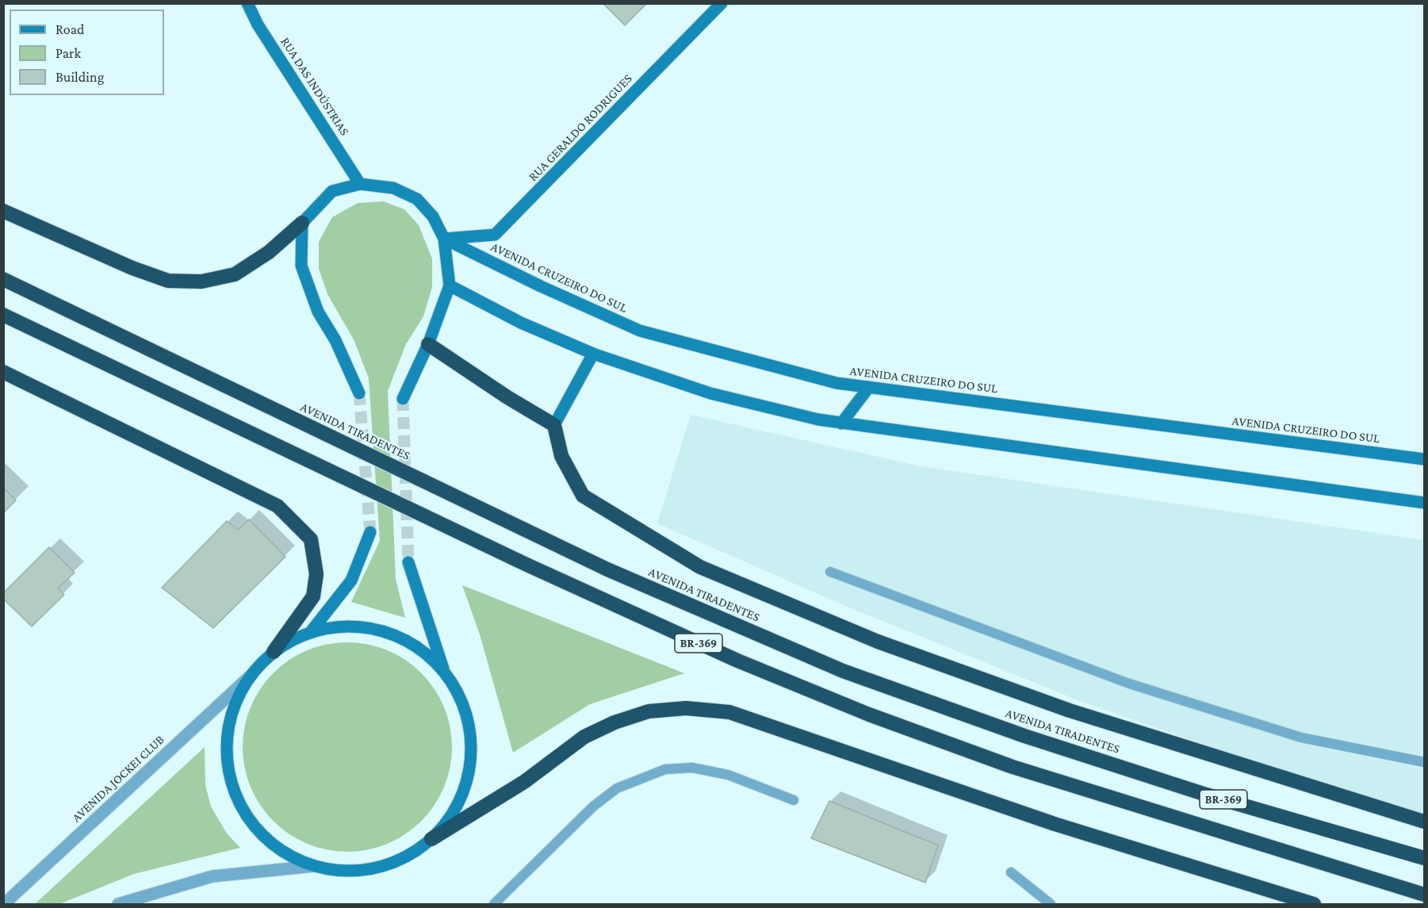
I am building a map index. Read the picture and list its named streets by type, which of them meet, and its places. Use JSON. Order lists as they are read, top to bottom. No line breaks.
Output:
{"streets":{"highway":["AVENIDA TIRADENTES","BR-369"],"street":["RUA DAS INDÚSTRIAS","RUA GERALDO RODRIGUES","AVENIDA CRUZEIRO DO SUL","AVENIDA JOCKEI CLUB"]},"crossings":[["RUA GERALDO RODRIGUES","AVENIDA CRUZEIRO DO SUL"]],"legend":["Road","Park","Building"]}
